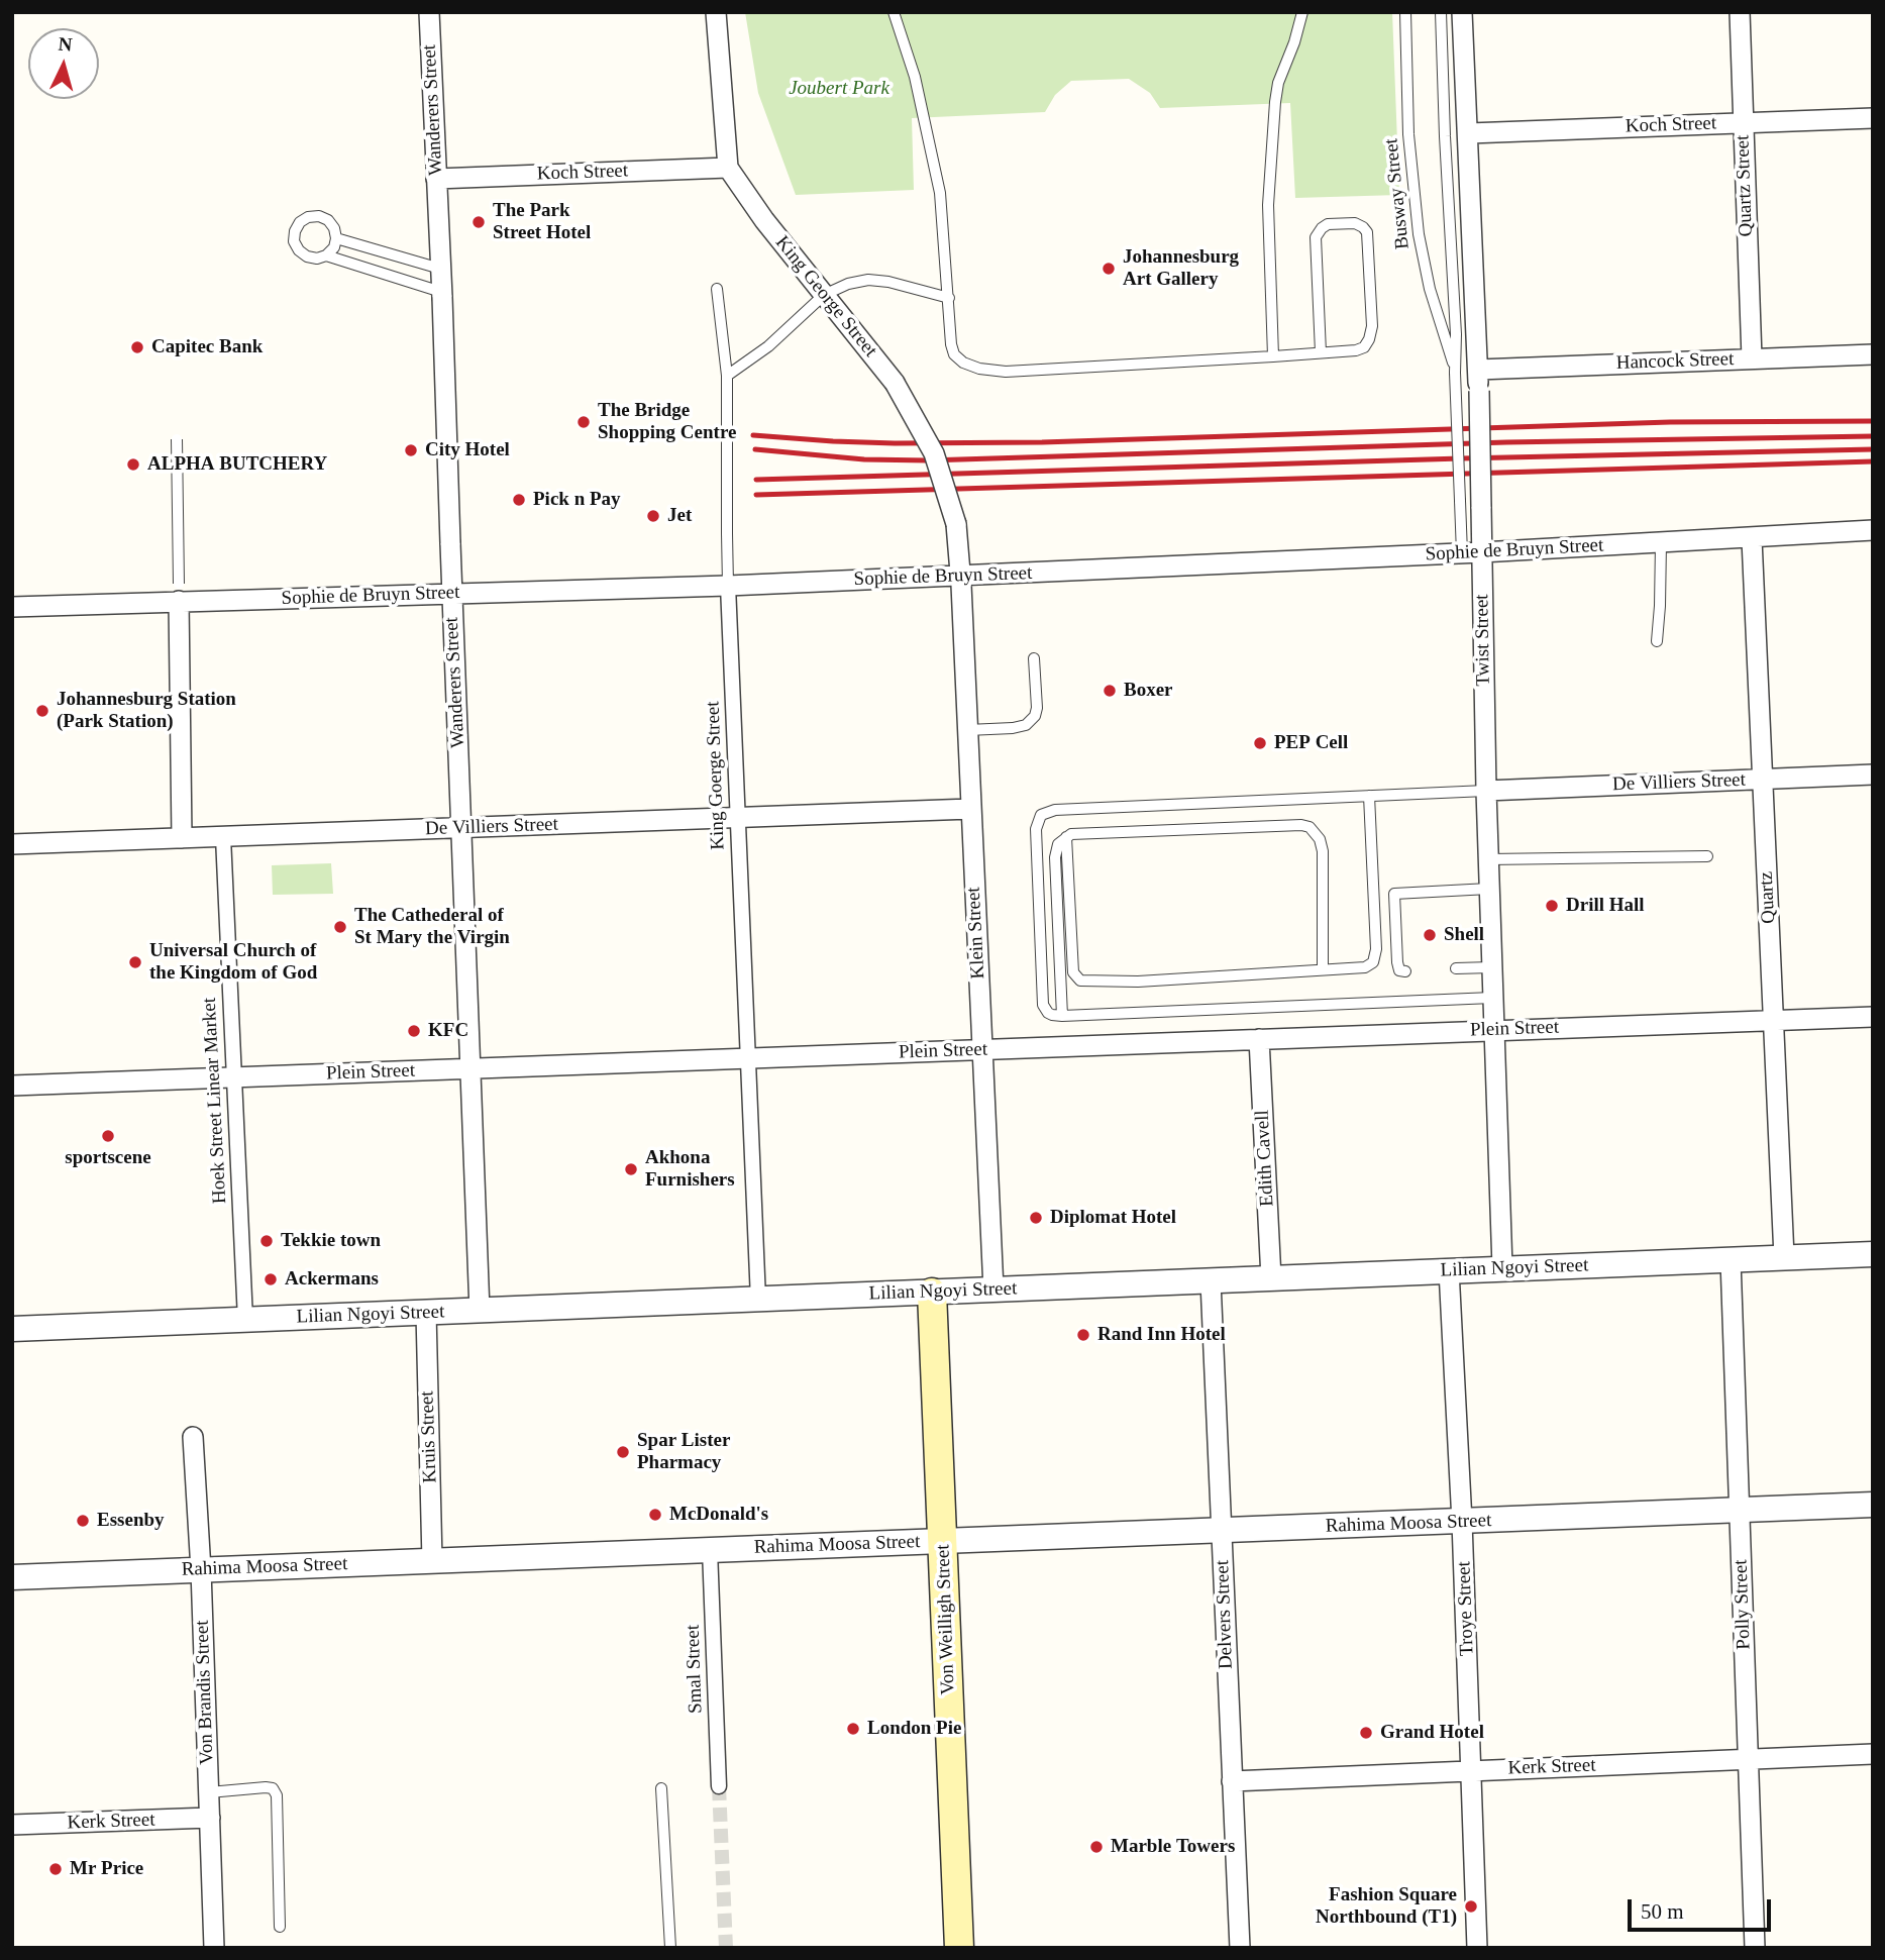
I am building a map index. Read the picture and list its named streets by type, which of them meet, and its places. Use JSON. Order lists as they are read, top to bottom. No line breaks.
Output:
{"streets":{"main road":["Von Weilligh Street"],"street":["Wanderers Street","Koch Street","Quartz Street","King George Street","Hancock Street","Sophie de Bruyn Street","Twist Street","King Goerge Street","De Villiers Street","Quartz","Klein Street","Plein Street","Hoek Street Linear Market","Edith Cavell","Lilian Ngoyi Street","Kruis Street","Rahima Moosa Street","Polly Street","Troye Street","Delvers Street","Smal Street","Von Brandis Street","Kerk Street"],"lane":["Busway Street"]},"crossings":[["Wanderers Street","Koch Street"],["Wanderers Street","Sophie de Bruyn Street"],["Wanderers Street","De Villiers Street"],["Wanderers Street","Plein Street"],["Wanderers Street","Lilian Ngoyi Street"],["Koch Street","Quartz Street"],["Koch Street","King George Street"],["Koch Street","Twist Street"],["Quartz Street","Hancock Street"],["Busway Street","Sophie de Bruyn Street"],["Busway Street","Twist Street"],["King George Street","Sophie de Bruyn Street"],["King George Street","Klein Street"],["Hancock Street","Twist Street"],["Sophie de Bruyn Street","Twist Street"],["Sophie de Bruyn Street","King Goerge Street"],["Sophie de Bruyn Street","Quartz"],["Sophie de Bruyn Street","Klein Street"],["Twist Street","De Villiers Street"],["Twist Street","Plein Street"],["Twist Street","Lilian Ngoyi Street"],["King Goerge Street","De Villiers Street"],["King Goerge Street","Plein Street"],["King Goerge Street","Lilian Ngoyi Street"],["De Villiers Street","Quartz"],["De Villiers Street","Klein Street"],["De Villiers Street","Hoek Street Linear Market"],["Quartz","Plein Street"],["Quartz","Lilian Ngoyi Street"],["Klein Street","Plein Street"],["Klein Street","Lilian Ngoyi Street"],["Plein Street","Hoek Street Linear Market"],["Plein Street","Edith Cavell"],["Hoek Street Linear Market","Lilian Ngoyi Street"],["Edith Cavell","Lilian Ngoyi Street"],["Lilian Ngoyi Street","Kruis Street"],["Lilian Ngoyi Street","Polly Street"],["Lilian Ngoyi Street","Troye Street"],["Lilian Ngoyi Street","Delvers Street"],["Lilian Ngoyi Street","Von Weilligh Street"],["Kruis Street","Rahima Moosa Street"],["Rahima Moosa Street","Polly Street"],["Rahima Moosa Street","Troye Street"],["Rahima Moosa Street","Delvers Street"],["Rahima Moosa Street","Von Weilligh Street"],["Rahima Moosa Street","Smal Street"],["Rahima Moosa Street","Von Brandis Street"],["Polly Street","Kerk Street"],["Troye Street","Kerk Street"],["Delvers Street","Kerk Street"],["Von Brandis Street","Kerk Street"]],"parks":["Joubert Park"],"places":["The Park Street Hotel","Johannesburg Art Gallery","Capitec Bank","The Bridge Shopping Centre","City Hotel","ALPHA BUTCHERY","Pick n Pay","Jet","Boxer","Johannesburg Station (Park Station)","PEP Cell","Drill Hall","The Cathederal of St Mary the Virgin","Shell","Universal Church of the Kingdom of God","KFC","sportscene","Akhona Furnishers","Diplomat Hotel","Tekkie town","Ackermans","Rand Inn Hotel","Spar Lister Pharmacy","McDonald's","Essenby","London Pie","Grand Hotel","Marble Towers","Mr Price","Fashion Square Northbound (T1)"],"scale_bar":"50 m","north":"top"}
